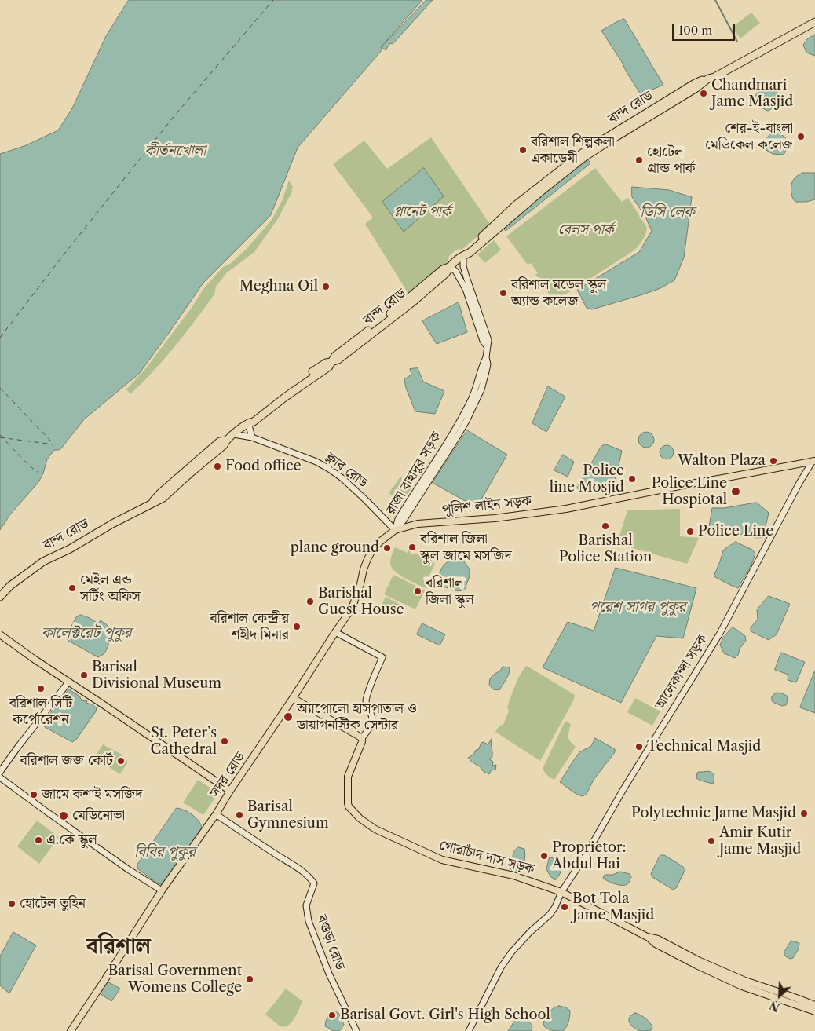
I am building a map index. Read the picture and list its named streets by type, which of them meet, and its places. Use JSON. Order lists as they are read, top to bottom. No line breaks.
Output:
{"streets":{"highway":["বান্দ রোড"],"main road":["ক্লাব রোড","রাজা বাহাদুর সড়ক","পুলিশ লাইন সড়ক","আলেকান্দা সড়ক","সদর রোড","গোরাচাঁদ দাস সড়ক","বগুড়া রোড"]},"crossings":[["বান্দ রোড","ক্লাব রোড"],["বান্দ রোড","রাজা বাহাদুর সড়ক"],["ক্লাব রোড","রাজা বাহাদুর সড়ক"],["ক্লাব রোড","পুলিশ লাইন সড়ক"],["ক্লাব রোড","সদর রোড"],["রাজা বাহাদুর সড়ক","পুলিশ লাইন সড়ক"],["রাজা বাহাদুর সড়ক","সদর রোড"],["পুলিশ লাইন সড়ক","আলেকান্দা সড়ক"],["পুলিশ লাইন সড়ক","সদর রোড"],["আলেকান্দা সড়ক","গোরাচাঁদ দাস সড়ক"],["সদর রোড","বগুড়া রোড"]],"districts":["বরিশাল"],"water":["কীর্তনখোলা","ডিসি লেক","পরেশ সাগর পুকুর","কালেক্টরেট পুকুর","বিবির পুকুর"],"parks":["প্লানেট পার্ক","বেলস পার্ক"],"places":["Chandmari Jame Masjid","শের-ই-বাংলা মেডিকেল কলেজ","বরিশাল শিল্পকলা একাডেমী","হোটেল গ্রান্ড পার্ক","Meghna Oil","বরিশাল মডেল স্কুল অ্যান্ড কলেজ","Walton Plaza","Food office","Police line Mosjid","Police Line Hospiotal","Barishal Police Station","Police Line","বরিশাল জিলা স্কুল জামে মসজিদ","plane ground","মেইল এন্ড সর্টিং অফিস","বরিশাল জিলা স্কুল","Barishal Guest House","বরিশাল কেন্দ্রীয় শহীদ মিনার","Barisal Divisional Museum","বরিশাল সিটি কর্পোরেশন","অ্যাপোলো হাসপাতাল ও ডায়াগনস্টিক সেন্টার","St. Peter’s Cathedral","Technical Masjid","বরিশাল জজ কোর্ট","জামে কশাই মসজিদ","Polytechnic Jame Masjid","Barisal Gymnesium","মেডিনোভা","এ.কে স্কুল","Amir Kutir Jame Masjid","Proprietor: Abdul Hai","হোটেল তুহিন","Bot Tola Jame Masjid","Barisal Government Womens College","Barisal Govt. Girl's High School"],"scale_bar":"100 m","north":"bottom left"}
